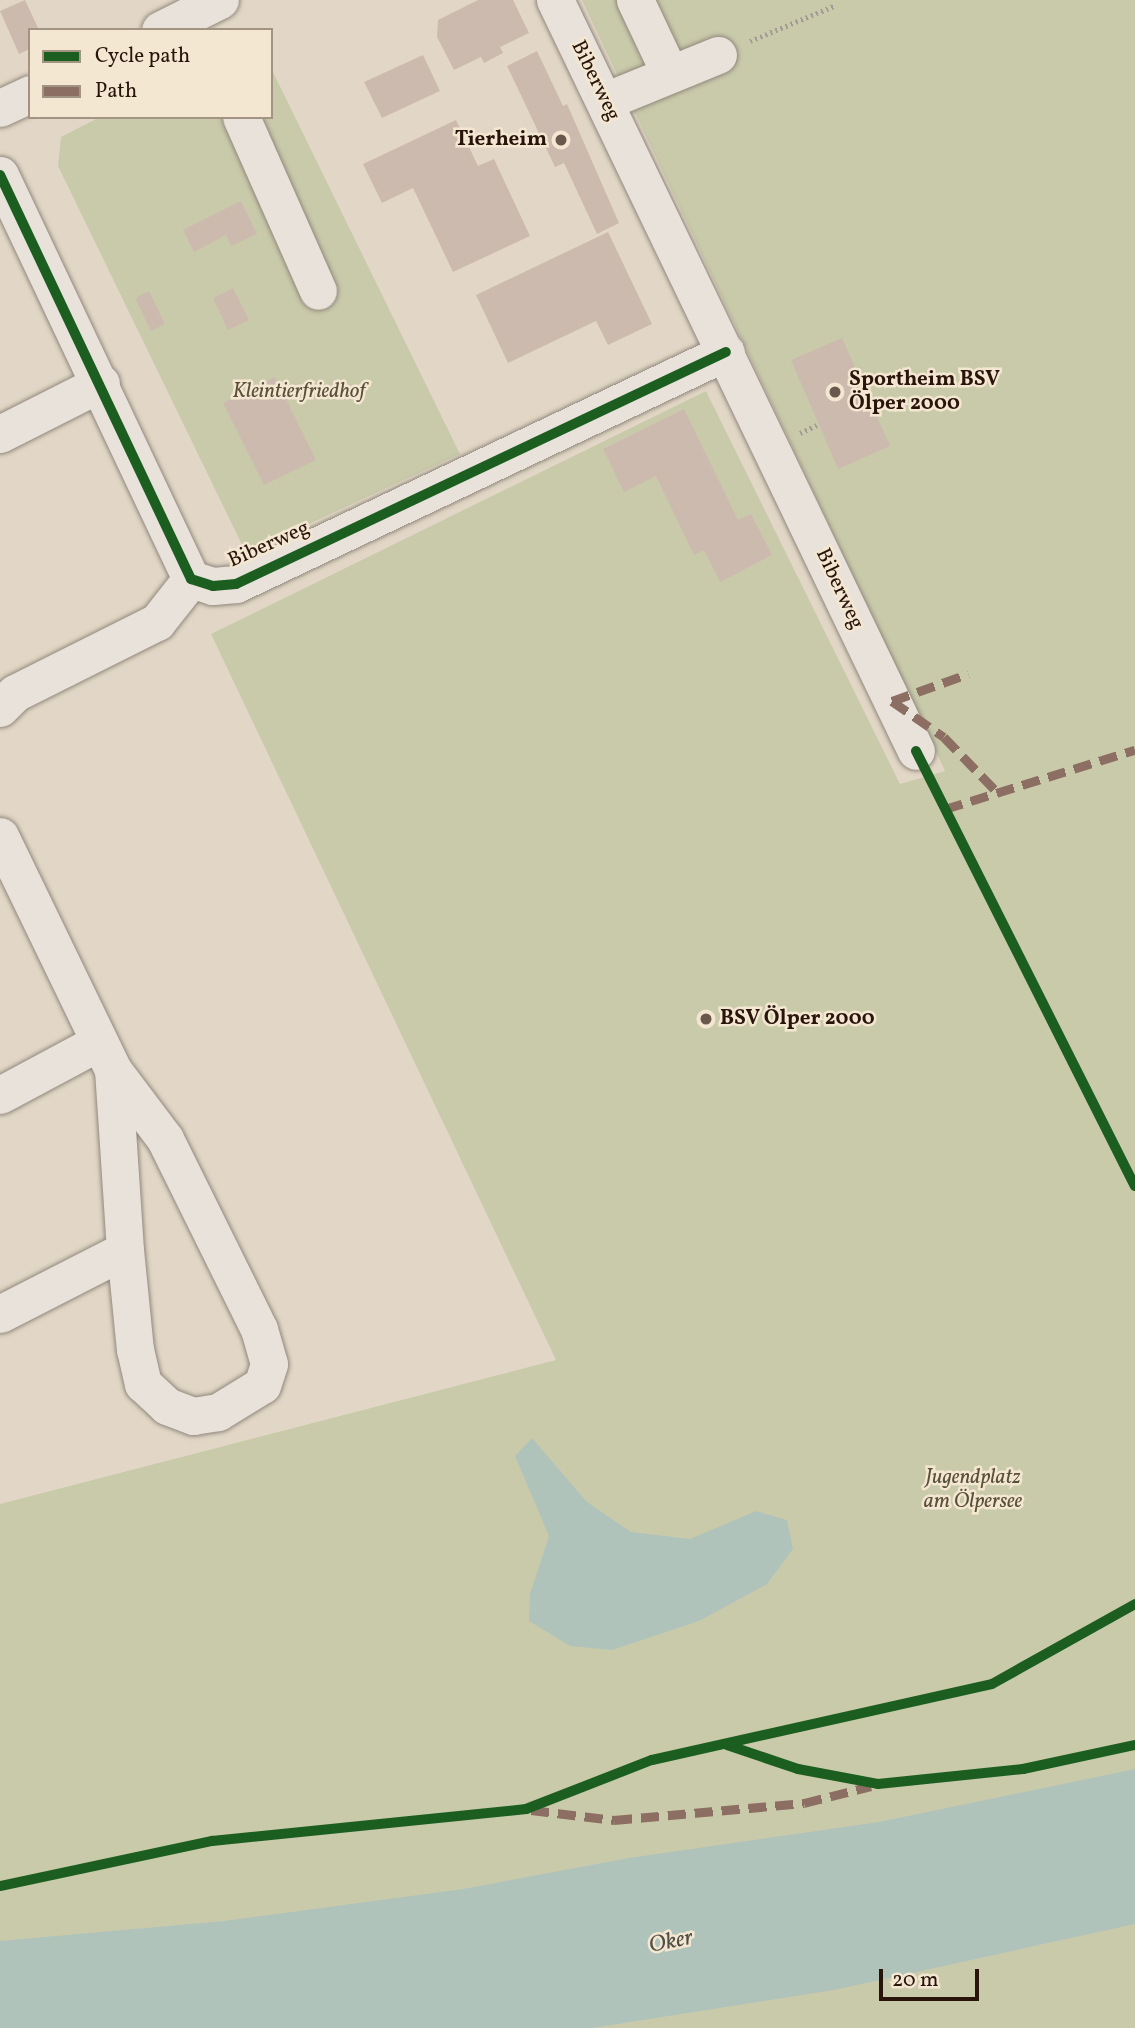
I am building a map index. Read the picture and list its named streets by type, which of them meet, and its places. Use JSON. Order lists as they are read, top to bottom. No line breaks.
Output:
{"streets":{"street":["Biberweg"]},"water":["Oker"],"parks":["Kleintierfriedhof","Jugendplatz am Ölpersee"],"places":["Tierheim","Sportheim BSV Ölper 2000","BSV Ölper 2000"],"legend":["Cycle path","Path"],"scale_bar":"20 m"}
